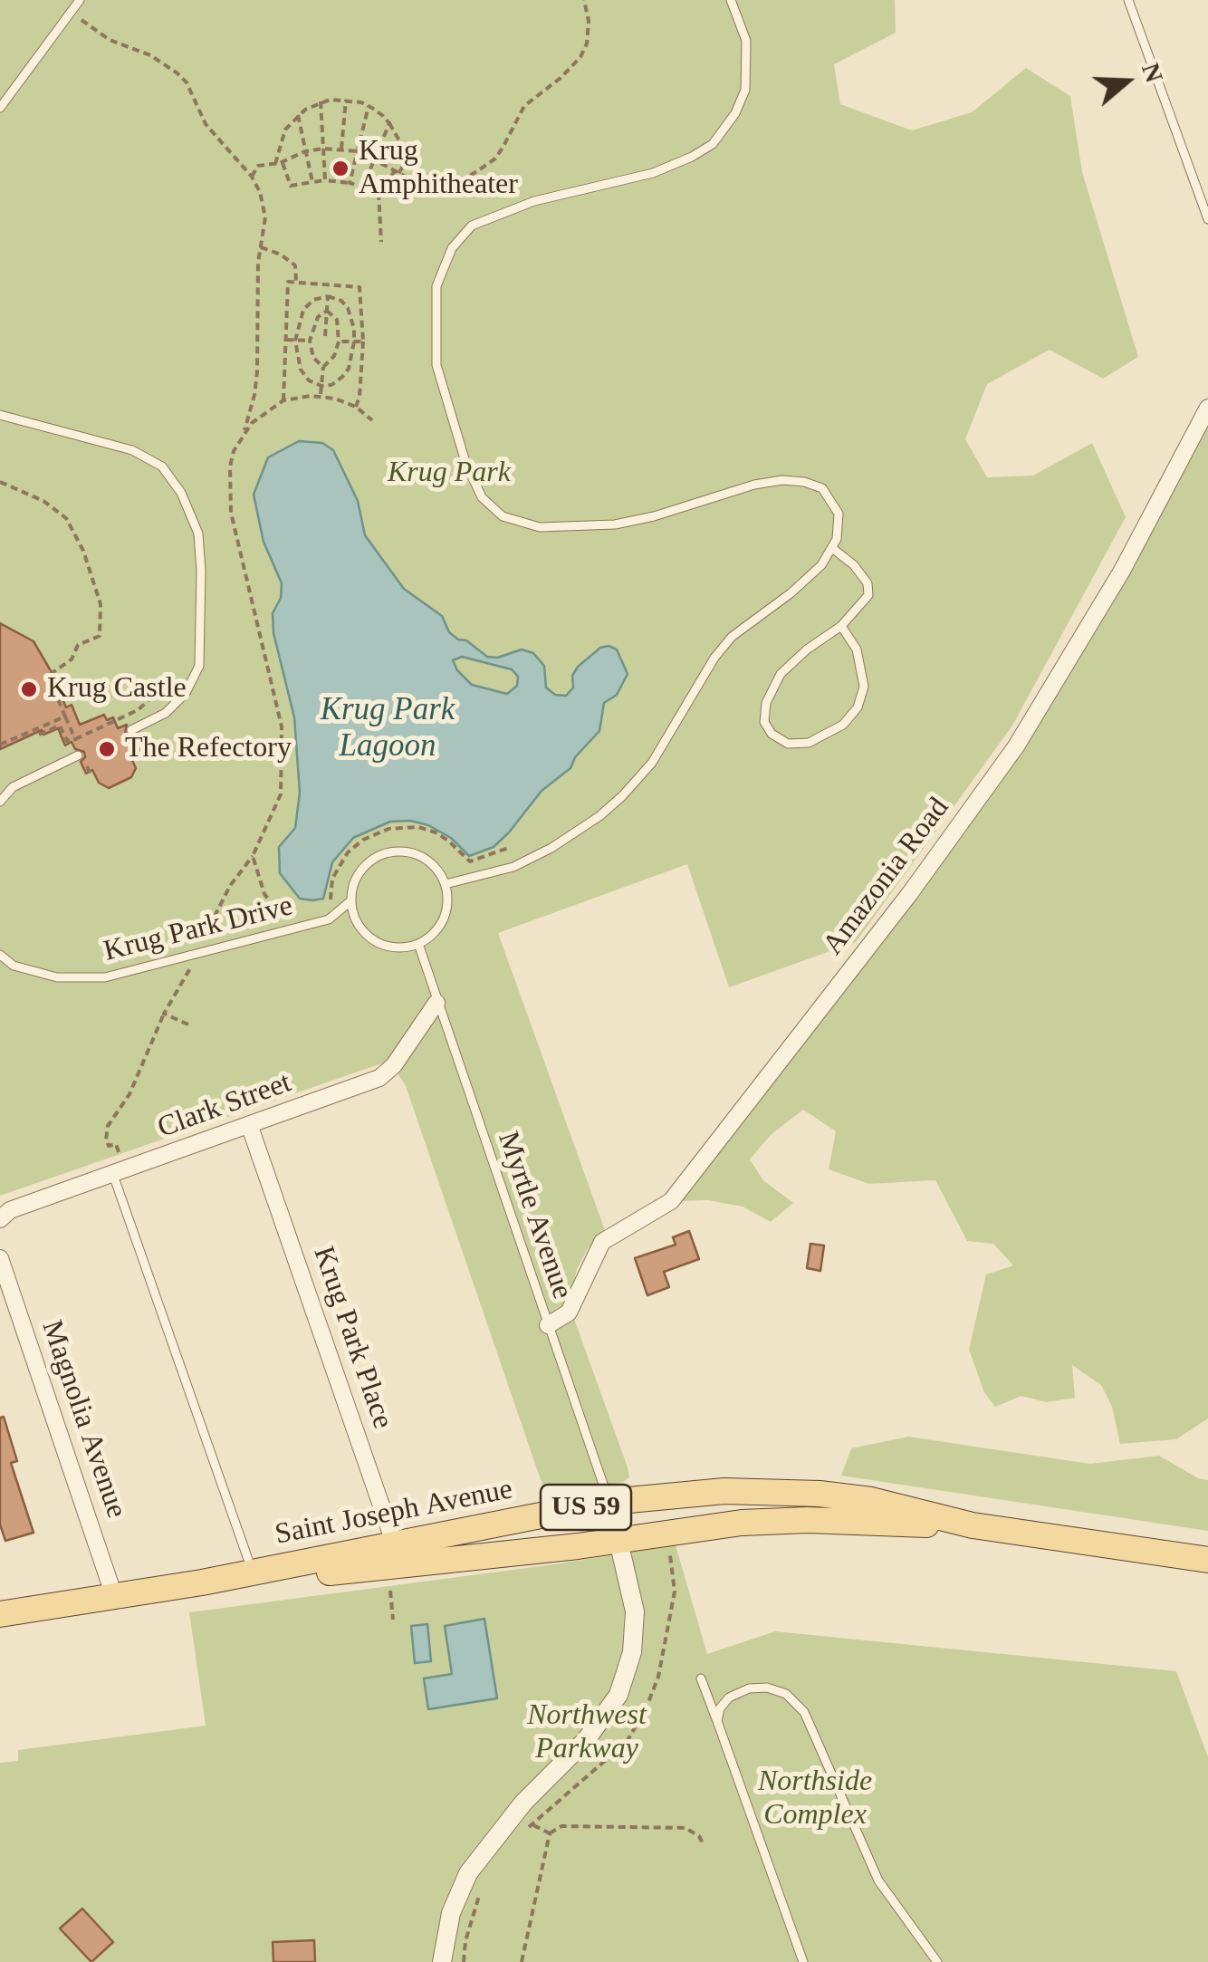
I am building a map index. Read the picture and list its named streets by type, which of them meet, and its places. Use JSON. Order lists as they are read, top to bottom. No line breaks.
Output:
{"streets":{"main road":["US 59","Saint Joseph Avenue"],"street":["Amazonia Road","Clark Street","Krug Park Place","Magnolia Avenue"],"lane":["Krug Park Drive","Myrtle Avenue"]},"crossings":[["Amazonia Road","Myrtle Avenue"],["Krug Park Drive","Myrtle Avenue"],["Clark Street","Myrtle Avenue"],["Clark Street","Krug Park Place"],["Myrtle Avenue","Saint Joseph Avenue"],["Krug Park Place","Saint Joseph Avenue"],["Magnolia Avenue","Saint Joseph Avenue"]],"water":["Krug Park Lagoon"],"parks":["Krug Park","Northwest Parkway","Northside Complex"],"places":["Krug Amphitheater","Krug Castle","The Refectory"],"north":"right"}
